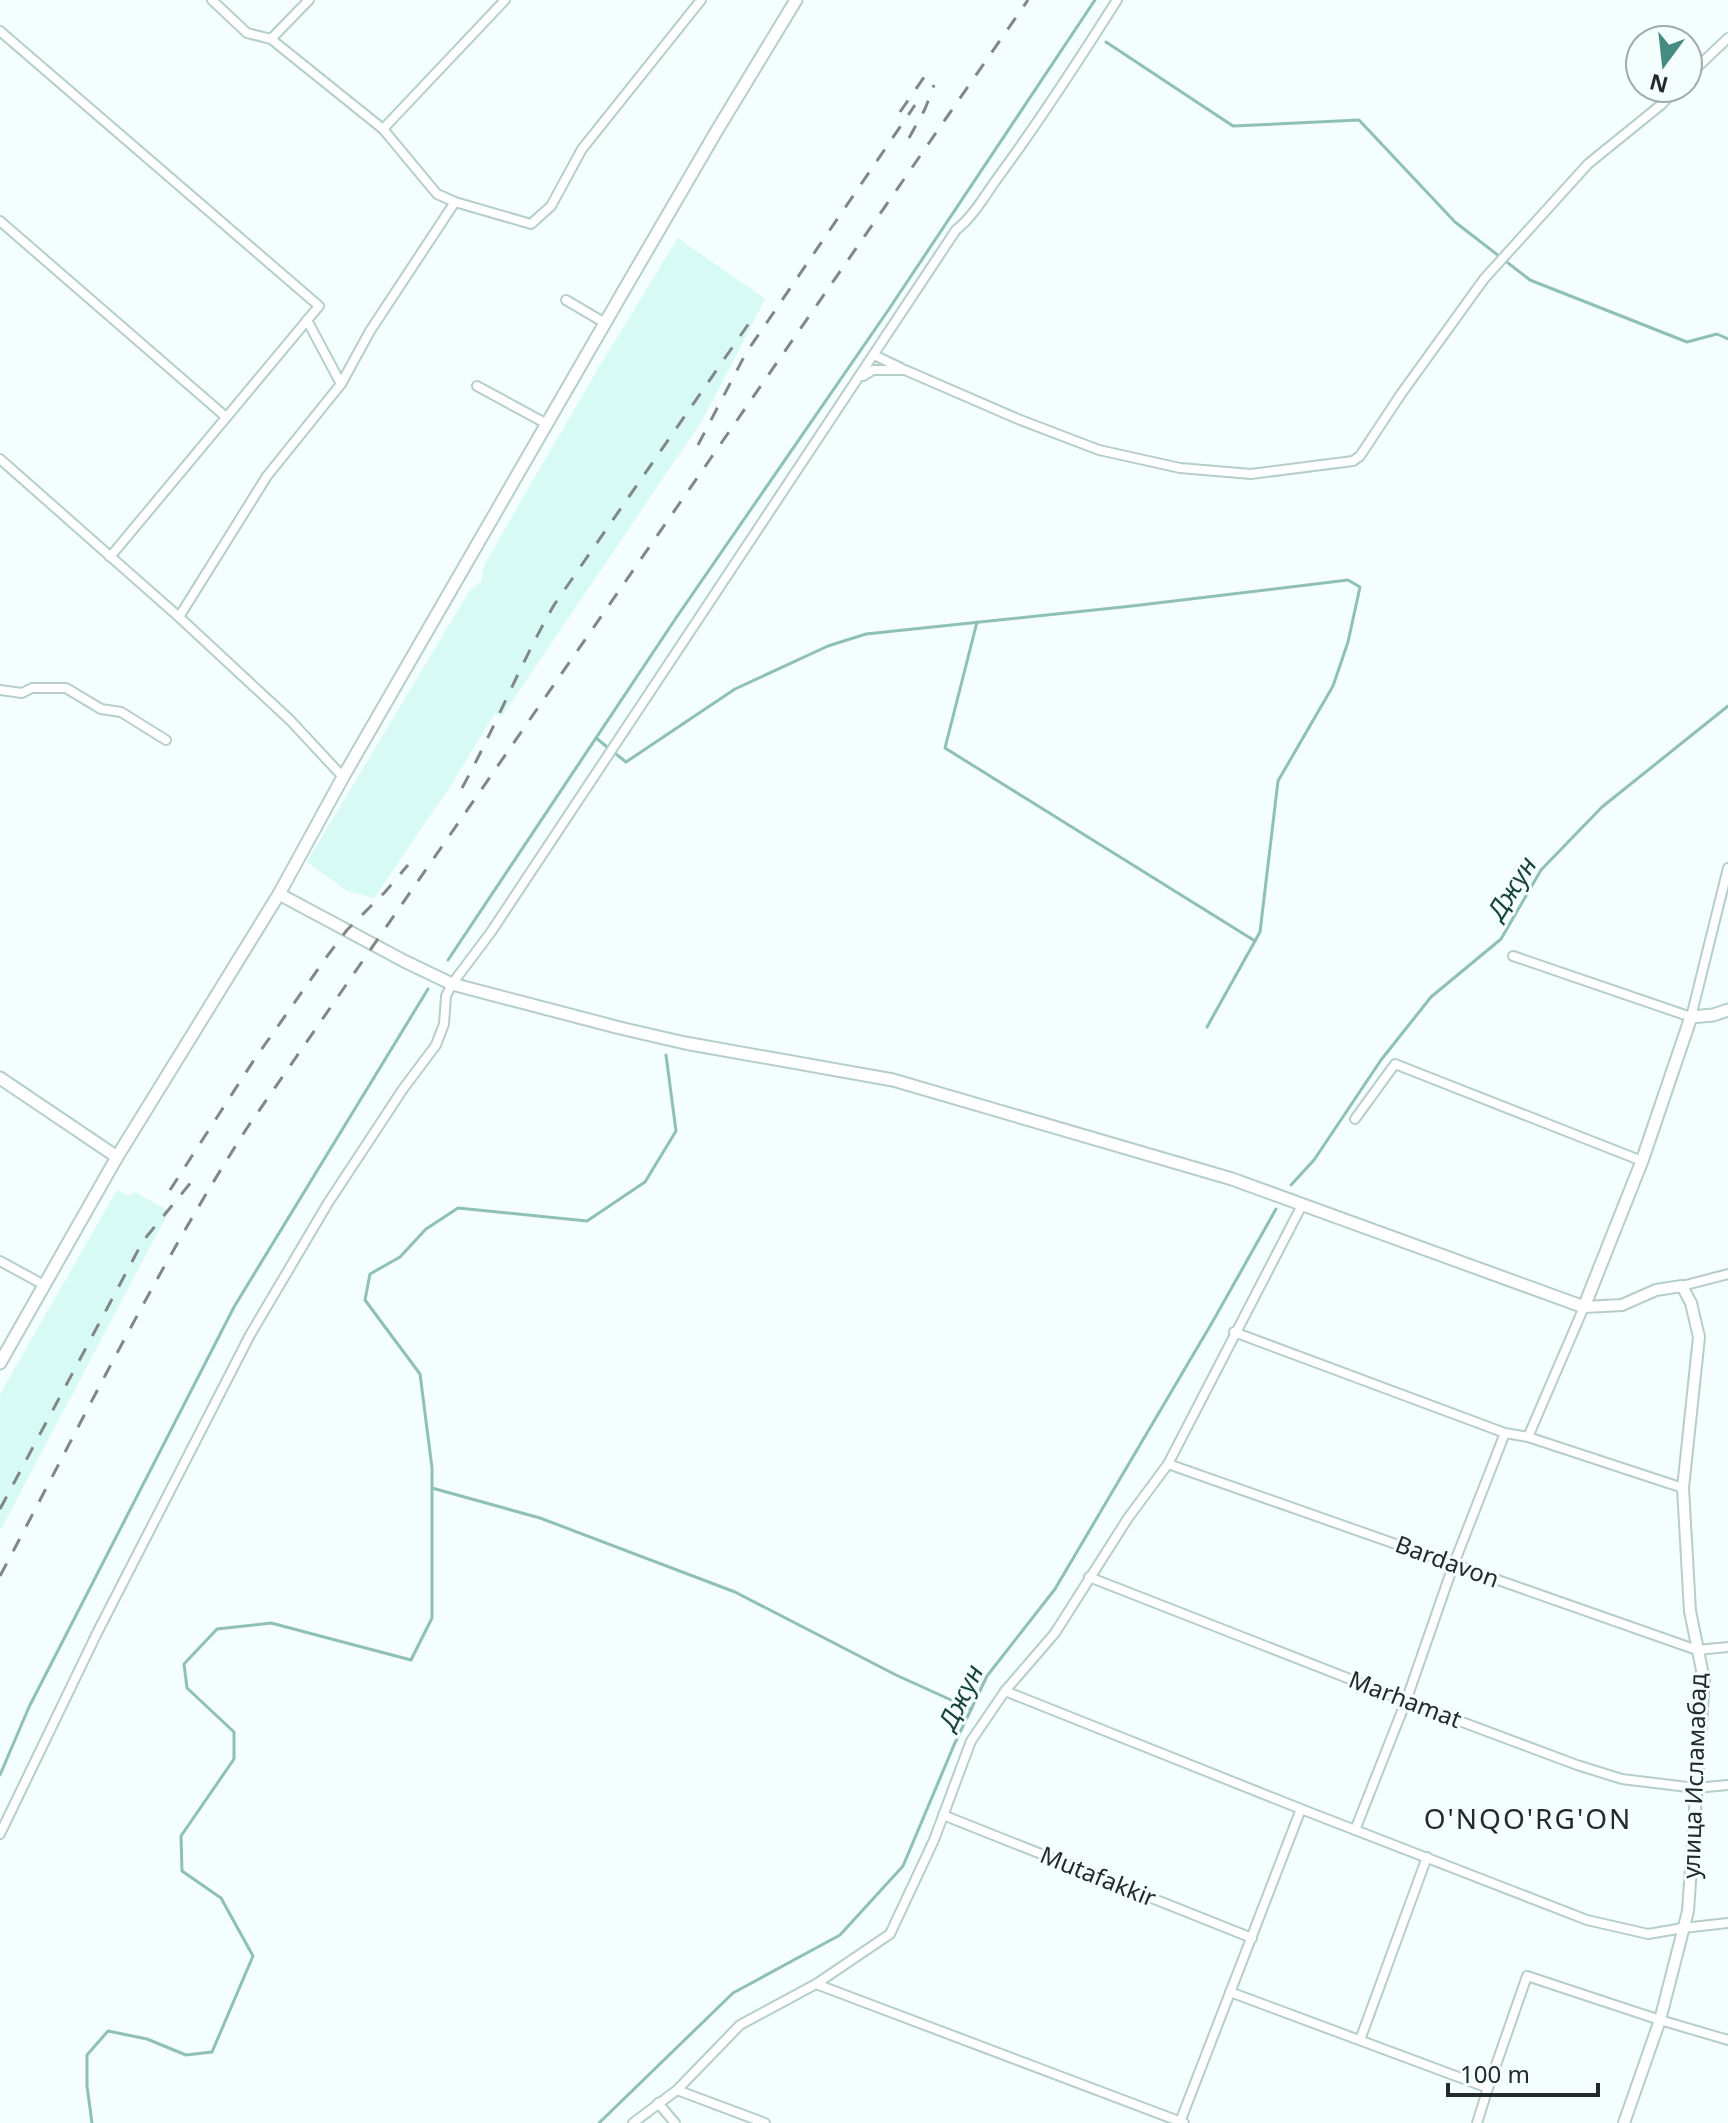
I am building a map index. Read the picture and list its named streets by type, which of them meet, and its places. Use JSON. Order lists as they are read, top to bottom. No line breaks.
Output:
{"streets":{"street":["Bardavon","Marhamat","улица Исламабад","Mutafakkir"]},"crossings":[["Bardavon","улица Исламабад"],["Marhamat","улица Исламабад"]],"districts":["O'NQO'RG'ON"],"water":["Джун"],"scale_bar":"100 m","north":"bottom"}
